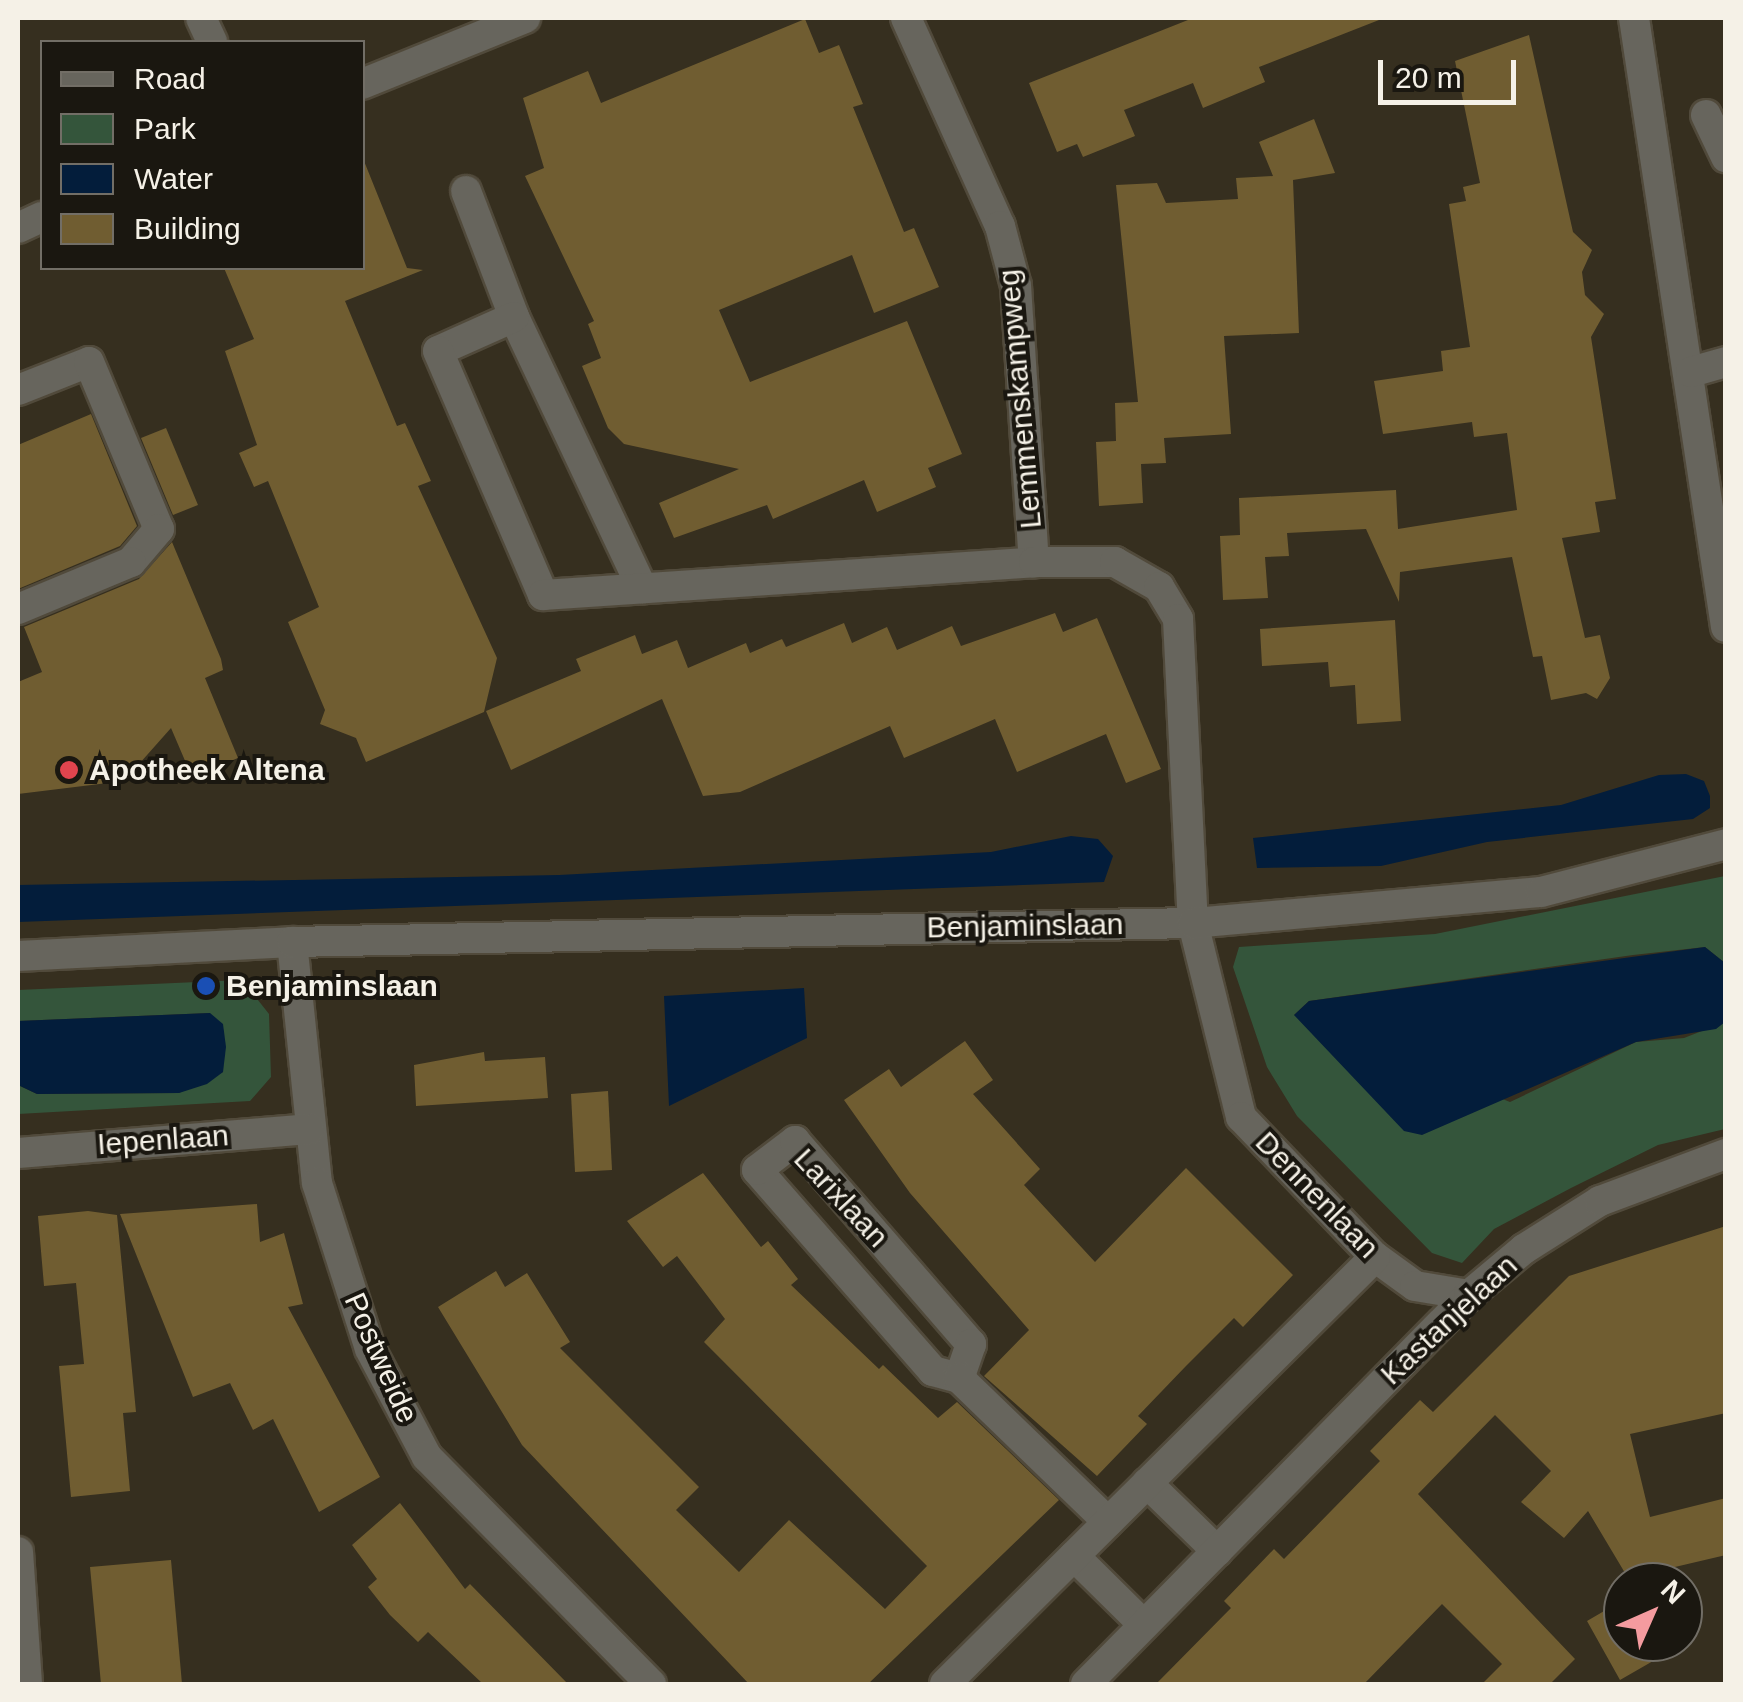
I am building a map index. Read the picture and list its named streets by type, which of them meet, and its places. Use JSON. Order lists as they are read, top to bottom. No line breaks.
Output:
{"streets":{"street":["Lemmenskampweg","Benjaminslaan","Iepenlaan","Dennenlaan","Larixlaan","Kastanjelaan","Postweide"]},"crossings":[["Lemmenskampweg","Benjaminslaan"],["Lemmenskampweg","Dennenlaan"],["Benjaminslaan","Dennenlaan"],["Benjaminslaan","Postweide"],["Iepenlaan","Postweide"],["Dennenlaan","Kastanjelaan"]],"places":["Apotheek Altena","Benjaminslaan"],"legend":["Road","Park","Water","Building"],"scale_bar":"20 m","north":"top right"}
